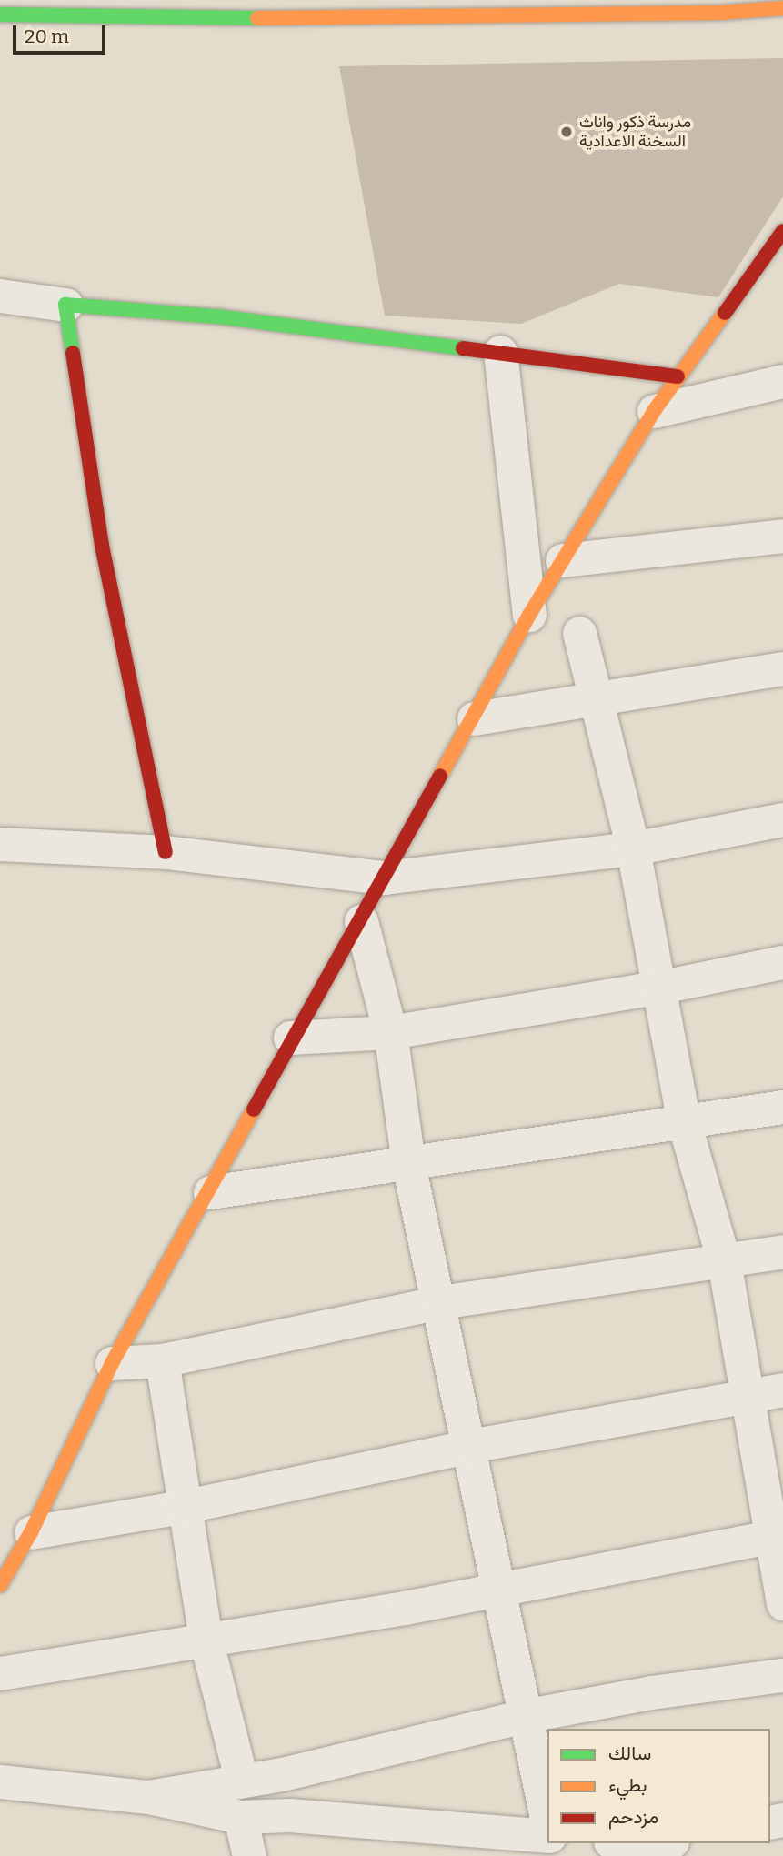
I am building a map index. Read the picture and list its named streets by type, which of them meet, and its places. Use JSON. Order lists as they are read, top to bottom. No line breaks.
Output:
{"places":["مدرسة ذكور واناث السخنة الاعدادية"],"legend":["سالك","بطيء","مزدحم"],"scale_bar":"20 m"}
